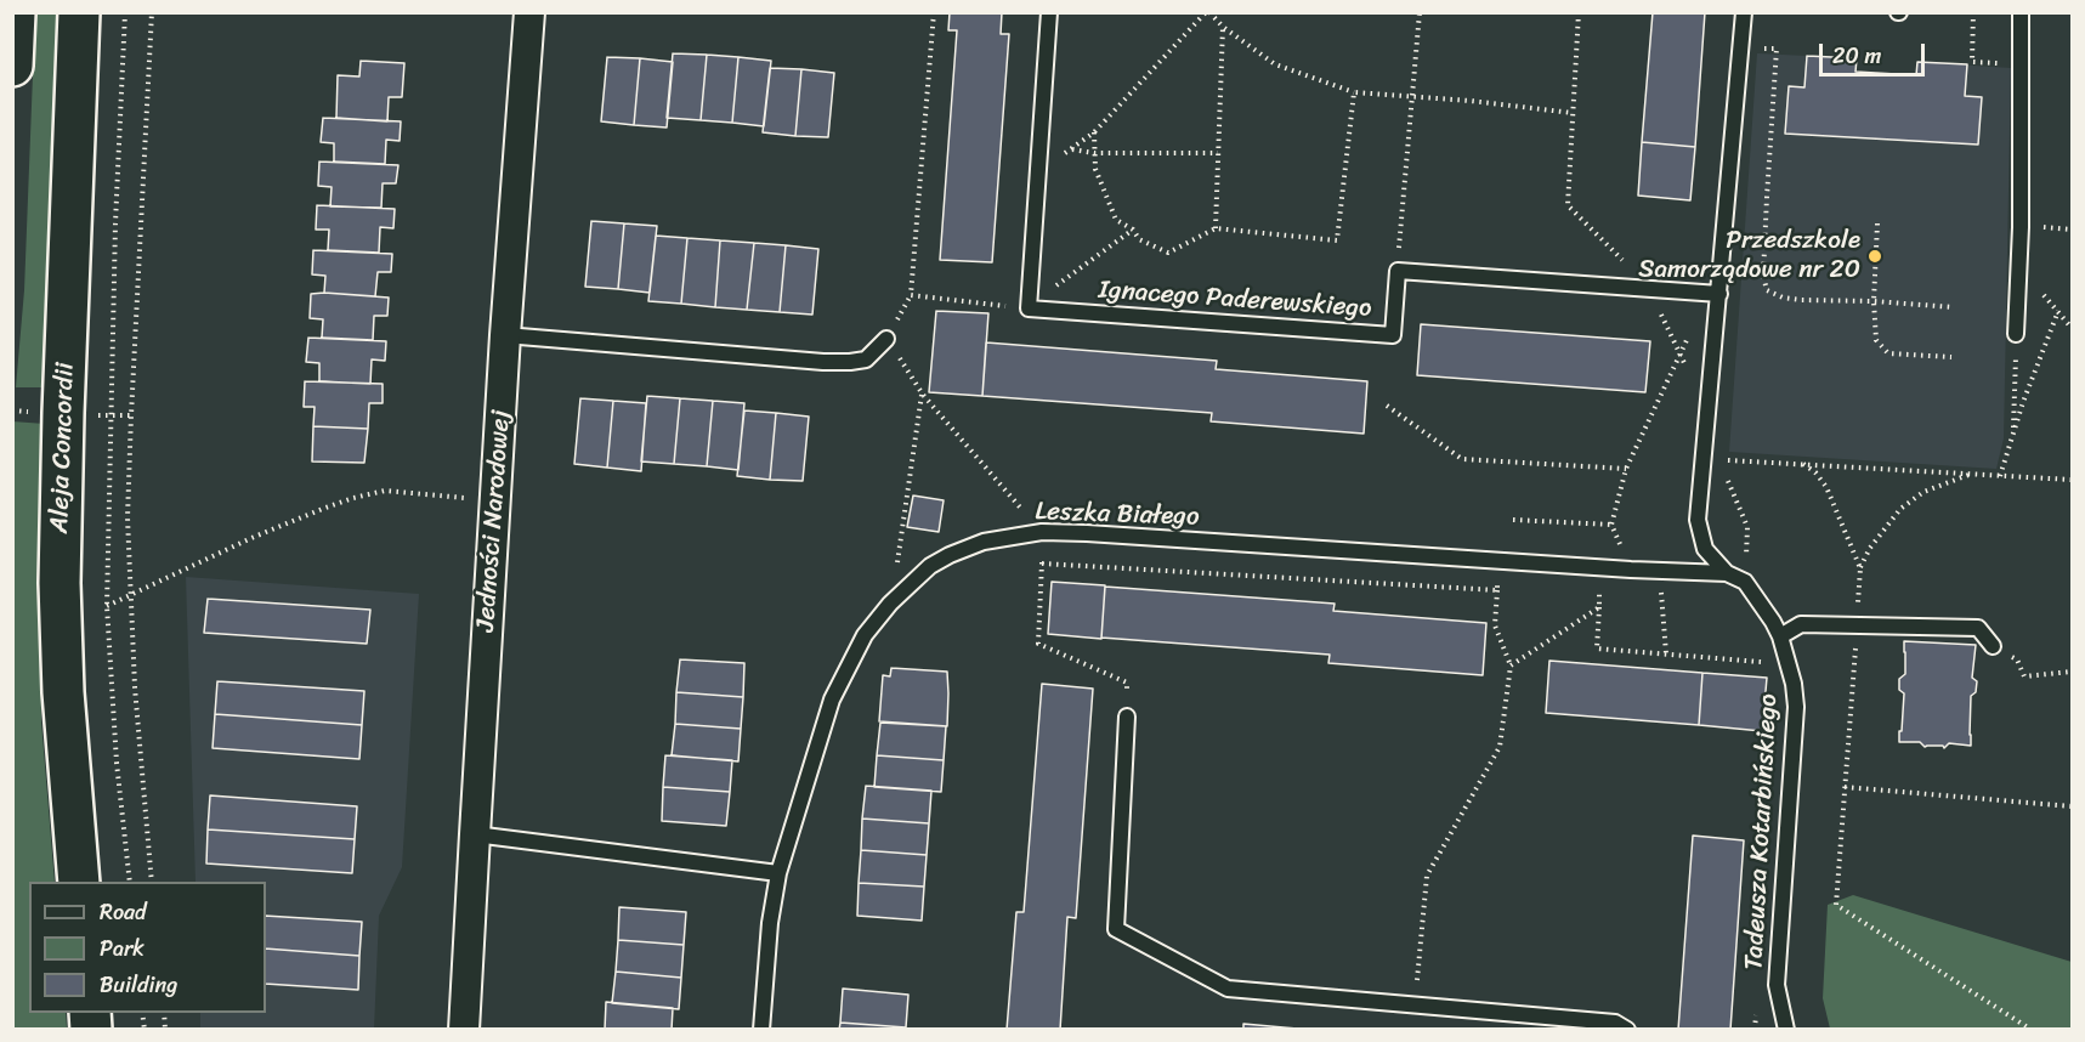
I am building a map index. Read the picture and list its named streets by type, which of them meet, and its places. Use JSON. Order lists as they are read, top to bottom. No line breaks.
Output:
{"streets":{"street":["Aleja Concordii","Jedności Narodowej"],"lane":["Ignacego Paderewskiego","Leszka Białego","Tadeusza Kotarbińskiego"]},"places":["Przedszkole Samorządowe nr 20"],"legend":["Road","Park","Building"],"scale_bar":"20 m"}
